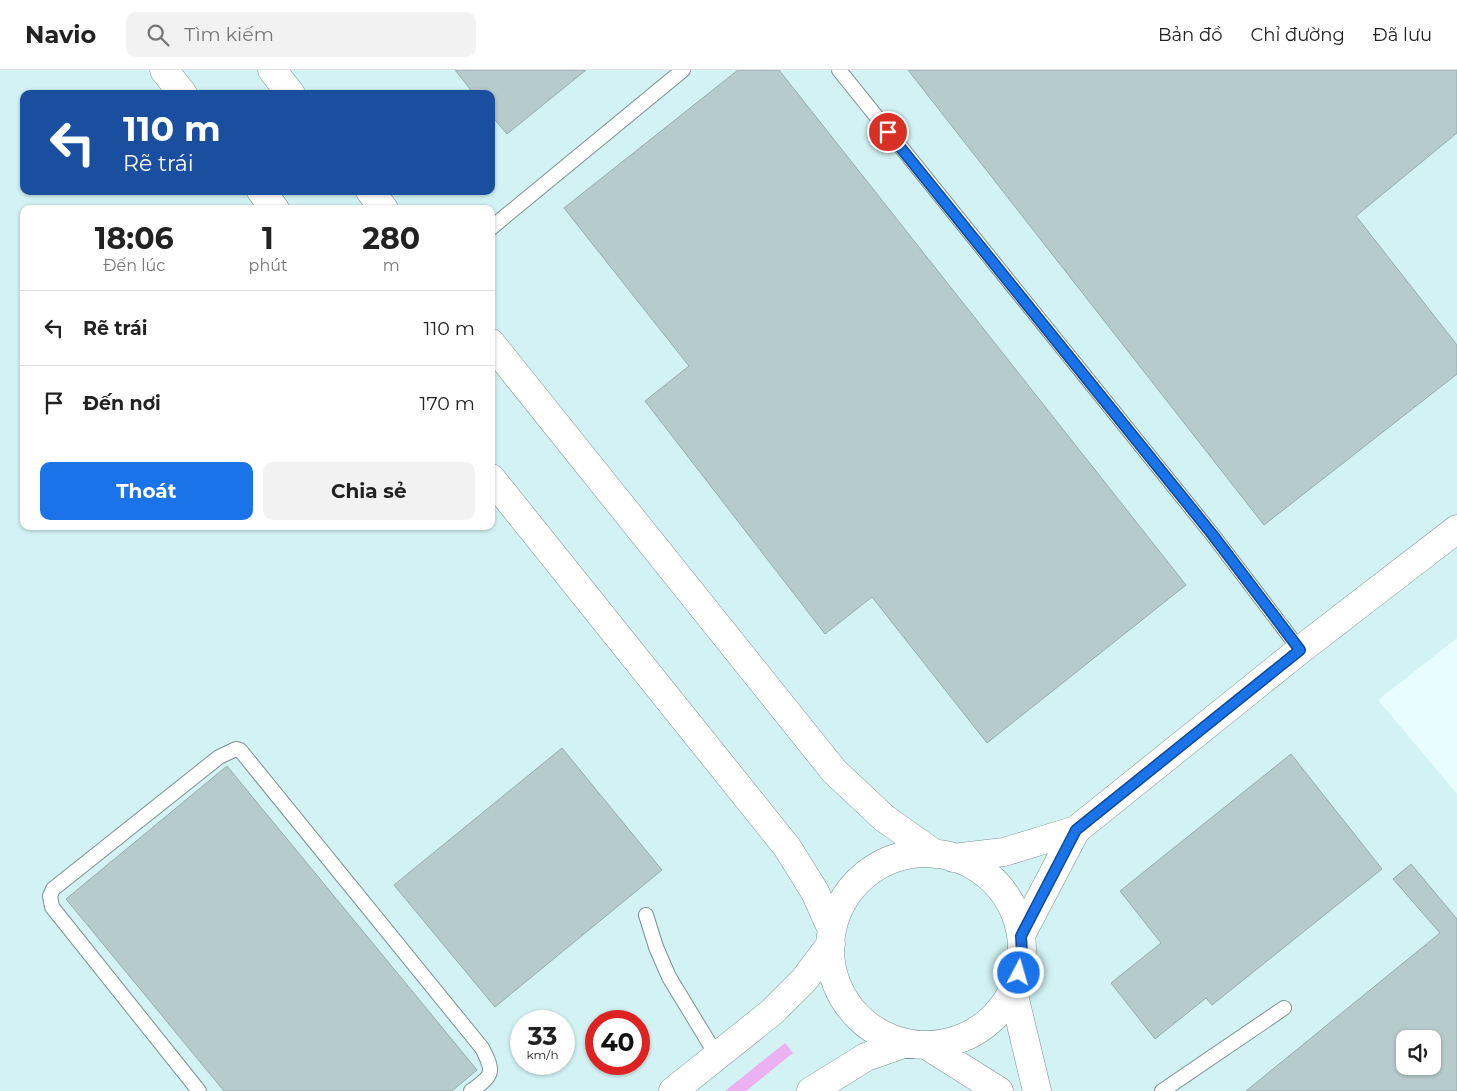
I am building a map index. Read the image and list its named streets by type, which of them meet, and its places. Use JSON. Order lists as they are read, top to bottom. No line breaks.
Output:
{"page":{"header":"Navio","search":"Tìm kiếm","nav":["Bản đồ","Chỉ đường","Đã lưu"],"turn":["110 m","Rẽ trái"],"eta":["18:06","Đến lúc","1","phút","280","m"],"list":[{"name":"Rẽ trái","value":"110 m"},{"name":"Đến nơi","value":"170 m"}],"buttons":["Thoát","Chia sẻ"],"speed":"33 km/h","limit":"40"}}
